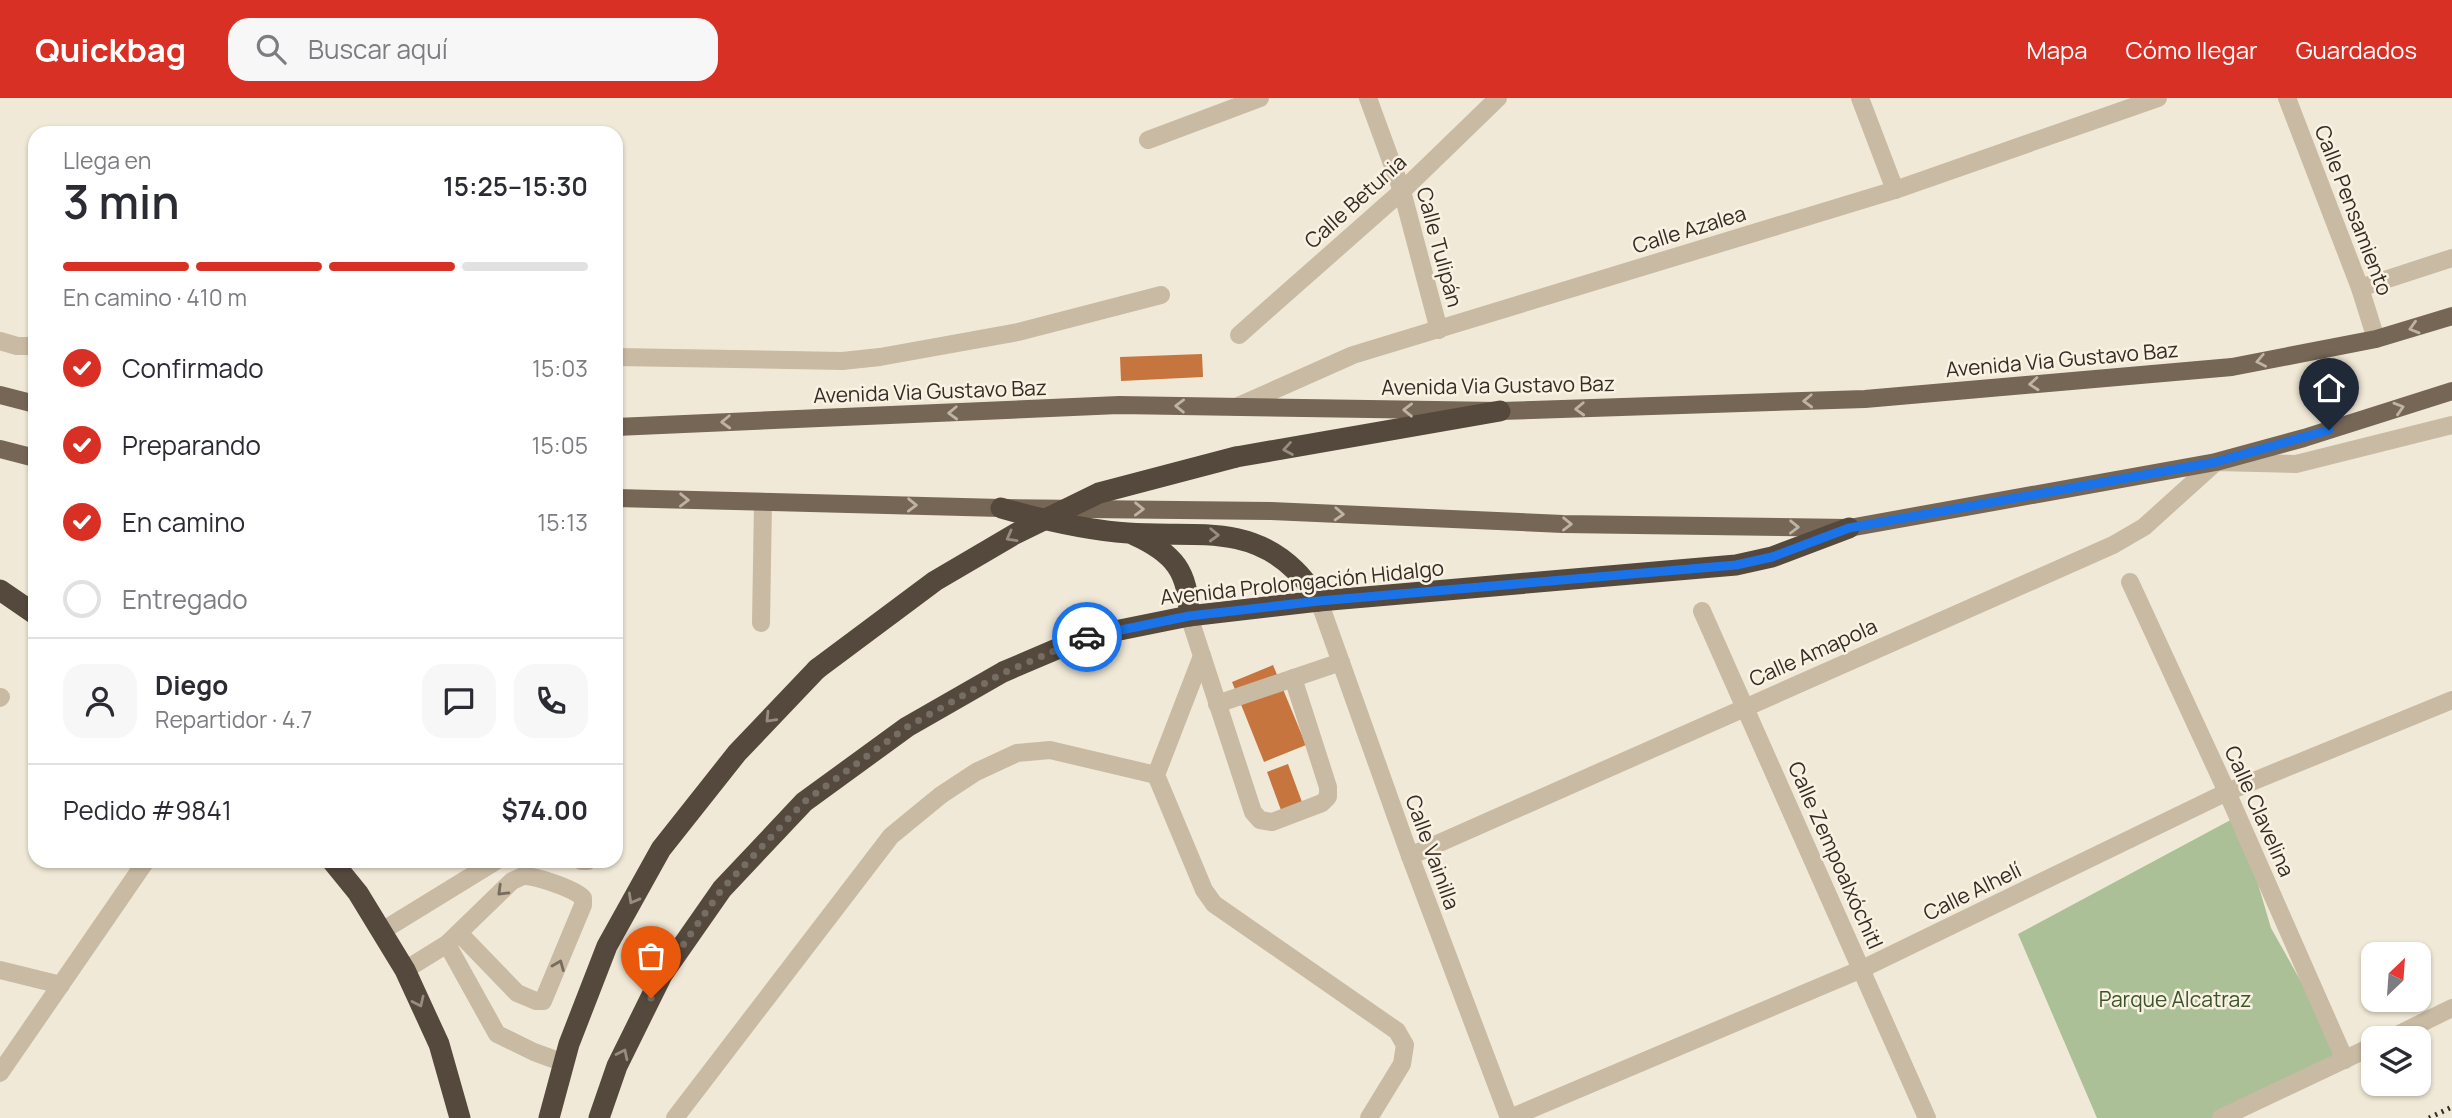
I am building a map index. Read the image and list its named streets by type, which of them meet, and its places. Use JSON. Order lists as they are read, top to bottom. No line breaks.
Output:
{"streets":{"highway":["Avenida Prolongación Hidalgo"],"main road":["Avenida Via Gustavo Baz"],"street":["Calle Betunia","Calle Pensamiento","Calle Azalea","Calle Tulipán","Calle Amapola","Calle Clavelina","Calle Vainilla","Calle Zempoalxóchitl","Calle Alhelí"]},"crossings":[["Calle Betunia","Calle Tulipán"],["Calle Pensamiento","Avenida Via Gustavo Baz"],["Calle Azalea","Calle Tulipán"],["Calle Azalea","Avenida Via Gustavo Baz"],["Avenida Prolongación Hidalgo","Calle Vainilla"],["Calle Amapola","Calle Vainilla"],["Calle Amapola","Calle Zempoalxóchitl"],["Calle Clavelina","Calle Alhelí"],["Calle Vainilla","Calle Alhelí"],["Calle Zempoalxóchitl","Calle Alhelí"]],"parks":["Parque Alcatraz"],"north":"top right","page":{"header":"Quickbag","search":"Buscar aquí","nav":["Mapa","Cómo llegar","Guardados"],"heading":["3 min","Llega en","15:25–15:30"],"panel":["Diego","Repartidor · 4.7","Pedido #9841","$74.00"],"bar":"En camino · 410 m","list":[["Confirmado","15:03"],["Preparando","15:05"],["En camino","15:13"],"Entregado"]}}
